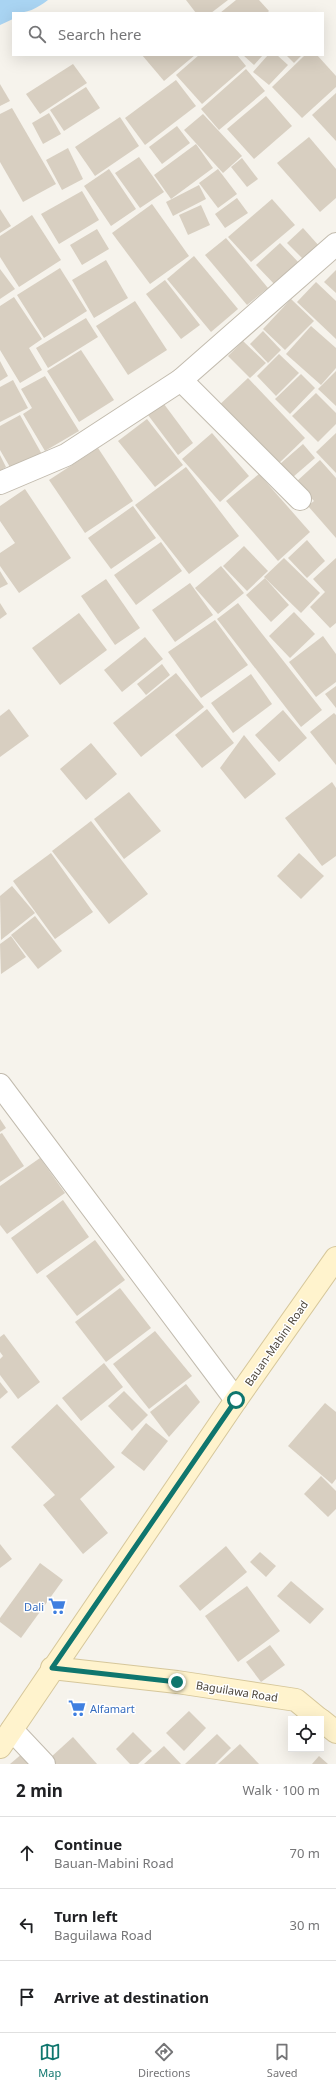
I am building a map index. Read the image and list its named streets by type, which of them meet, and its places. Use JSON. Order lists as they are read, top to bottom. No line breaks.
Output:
{"streets":{"main road":["Bauan-Mabini Road","Baguilawa Road"]},"crossings":[["Bauan-Mabini Road","Baguilawa Road"]],"places":{"supermarket":["Dali","Alfamart"]},"page":{"search":"Search here","heading":["2 min","Walk · 100 m"],"list":[["Continue","Bauan-Mabini Road","70 m"],["Turn left","Baguilawa Road","30 m"],"Arrive at destination"],"nav":["Map","Directions","Saved"]}}
